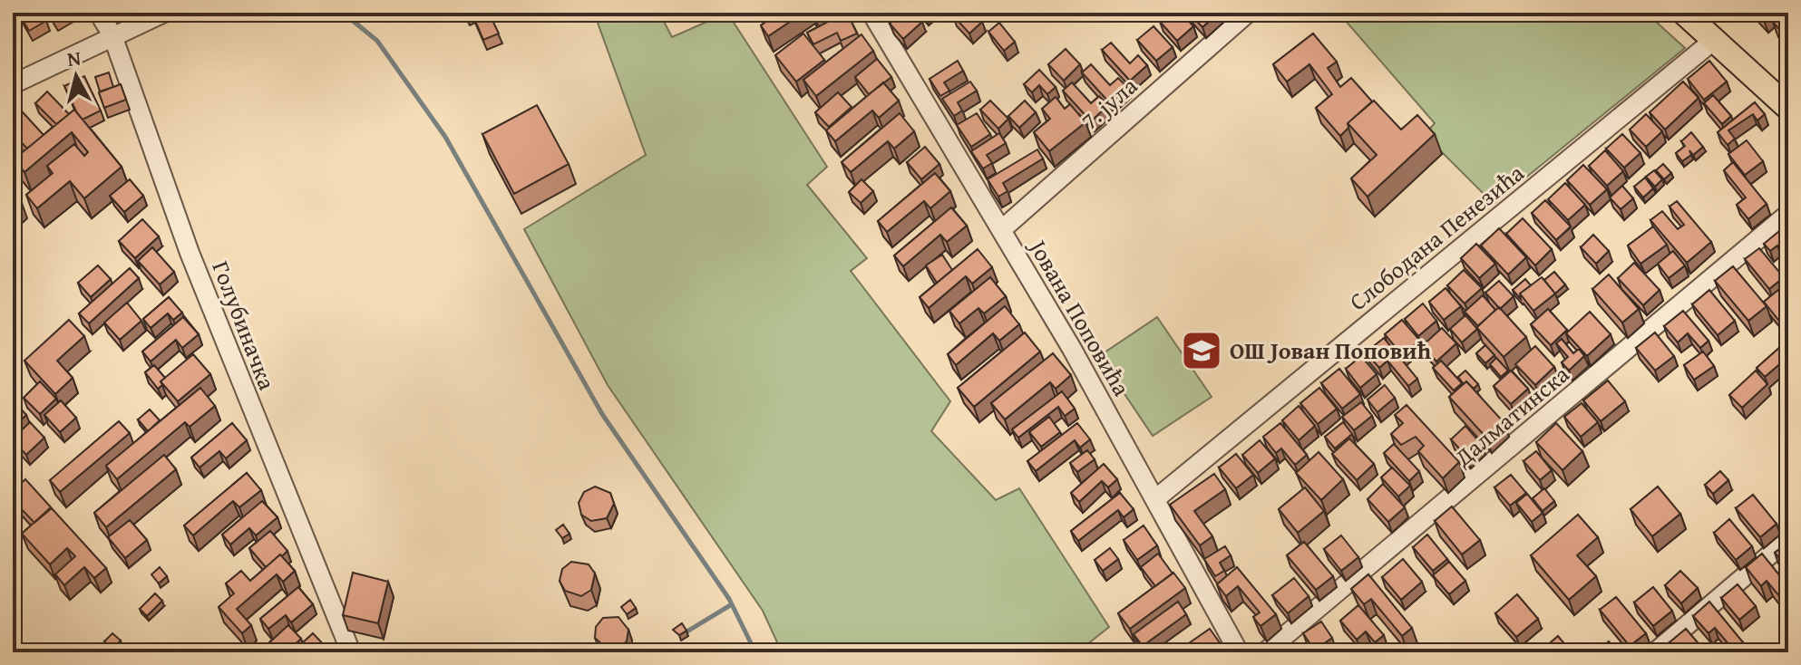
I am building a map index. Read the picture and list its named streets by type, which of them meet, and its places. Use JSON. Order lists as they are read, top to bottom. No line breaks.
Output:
{"streets":{"street":["7. јула","Слободана Пенезића","Јована Поповића","Голубиначка","Далматинска"]},"crossings":[["7. јула","Јована Поповића"],["Слободана Пенезића","Јована Поповића"]],"places":{"school or university":["ОШ Јован Поповић"]},"north":"top"}
